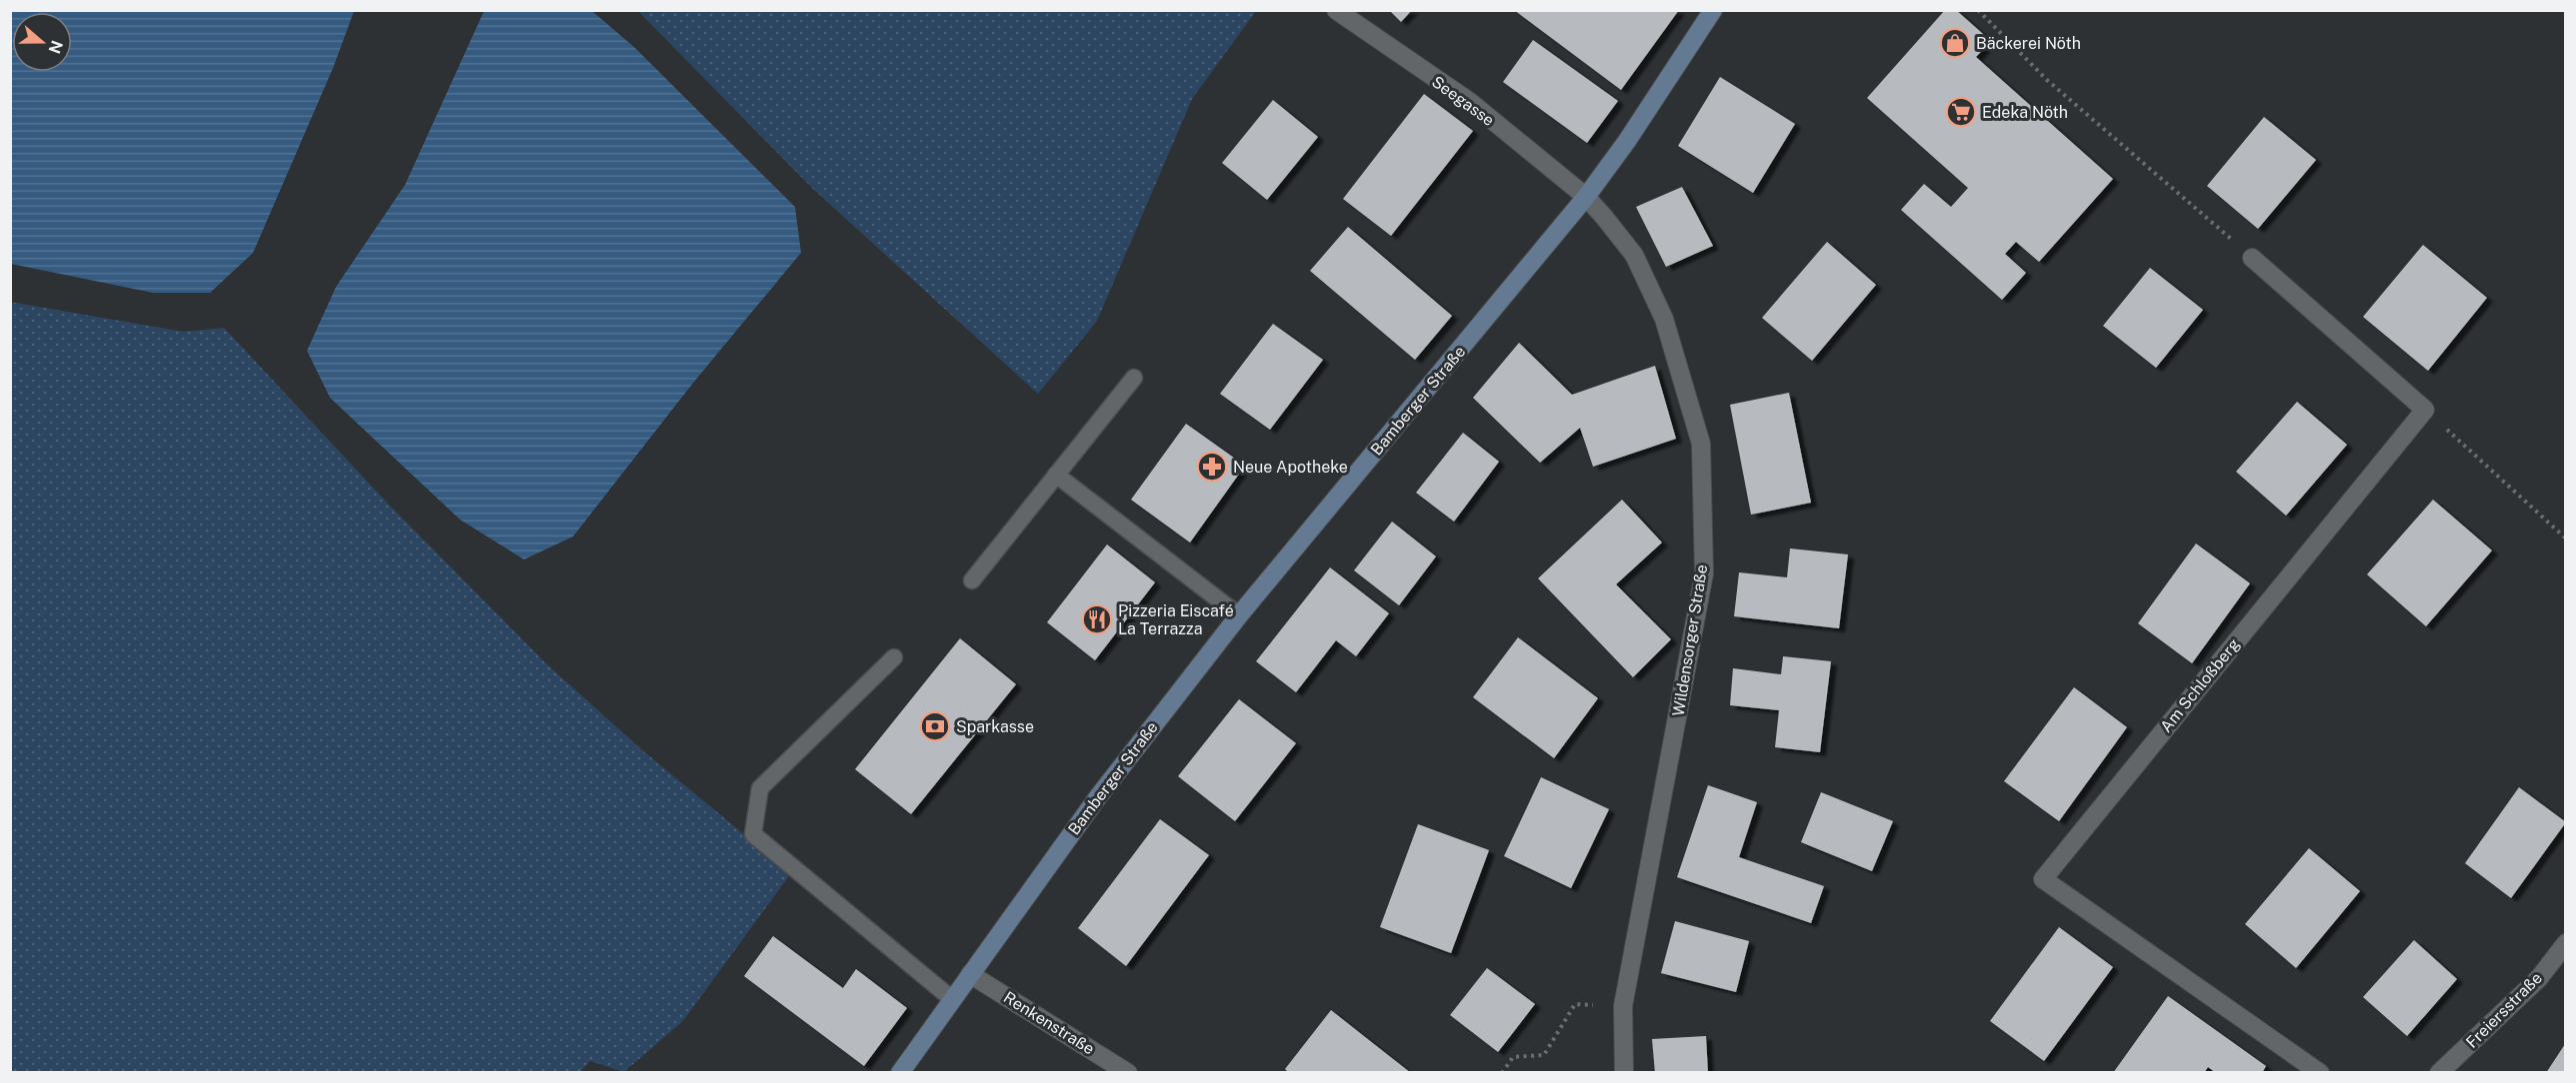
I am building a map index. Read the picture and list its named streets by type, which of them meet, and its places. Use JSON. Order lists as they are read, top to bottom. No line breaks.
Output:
{"streets":{"main road":["Bamberger Straße"],"street":["Seegasse","Wildensorger Straße","Am Schloßberg","Freiersstraße","Renkenstraße"]},"crossings":[["Seegasse","Bamberger Straße"],["Seegasse","Wildensorger Straße"],["Bamberger Straße","Wildensorger Straße"],["Bamberger Straße","Renkenstraße"]],"places":{"shop":["Bäckerei Nöth"],"supermarket":["Edeka Nöth"],"pharmacy":["Neue Apotheke"],"restaurant":["Pizzeria Eiscafé La Terrazza"],"bank":["Sparkasse"]},"north":"right"}
